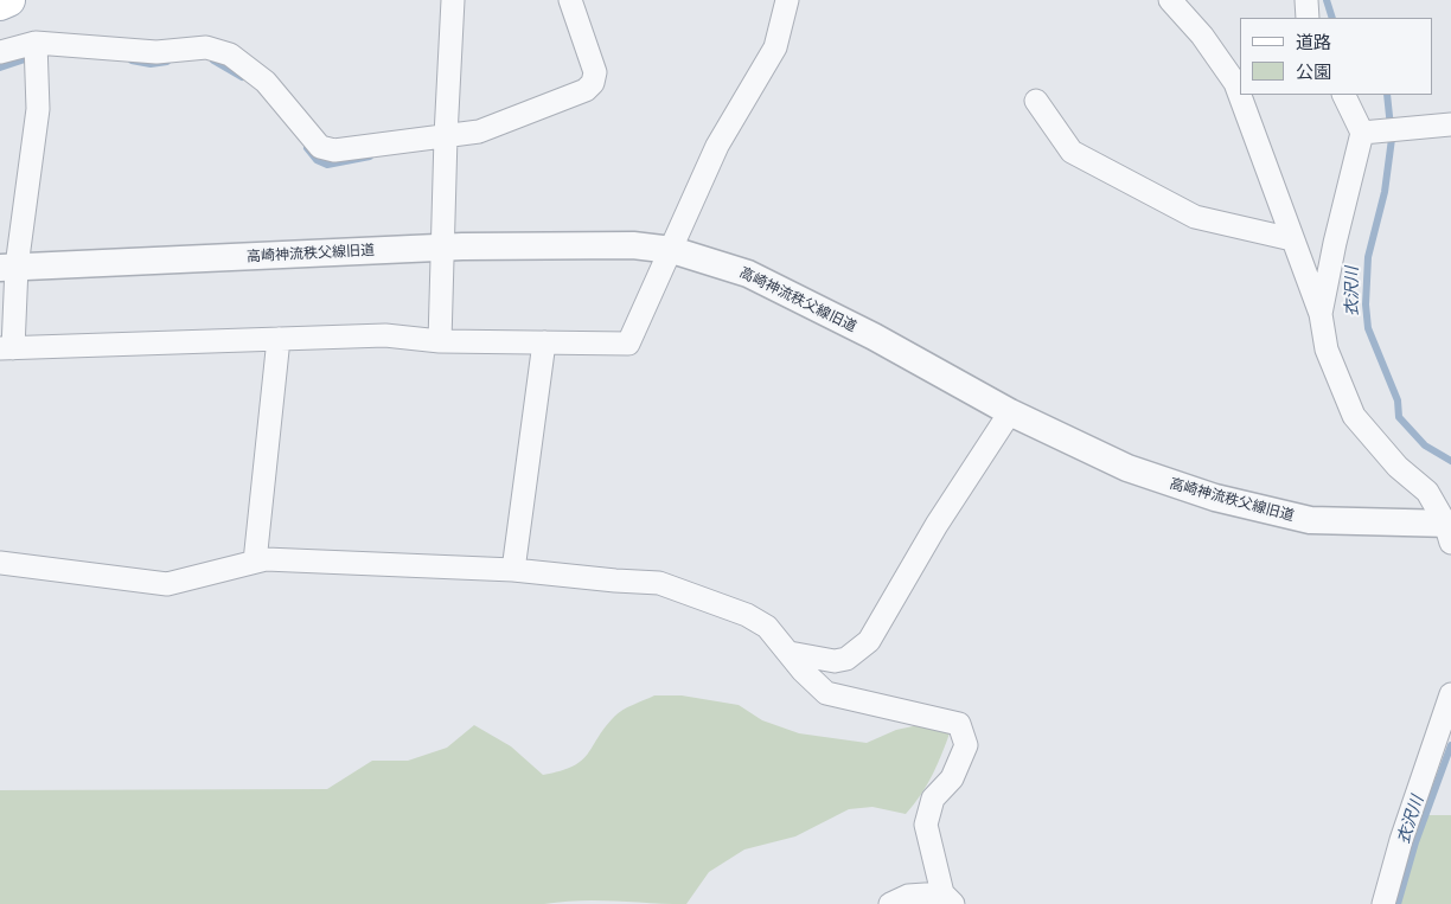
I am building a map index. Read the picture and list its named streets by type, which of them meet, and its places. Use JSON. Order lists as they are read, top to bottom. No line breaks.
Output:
{"streets":{"street":["高崎神流秩父線旧道"]},"water":["衣沢川"],"legend":["道路","公園"]}
